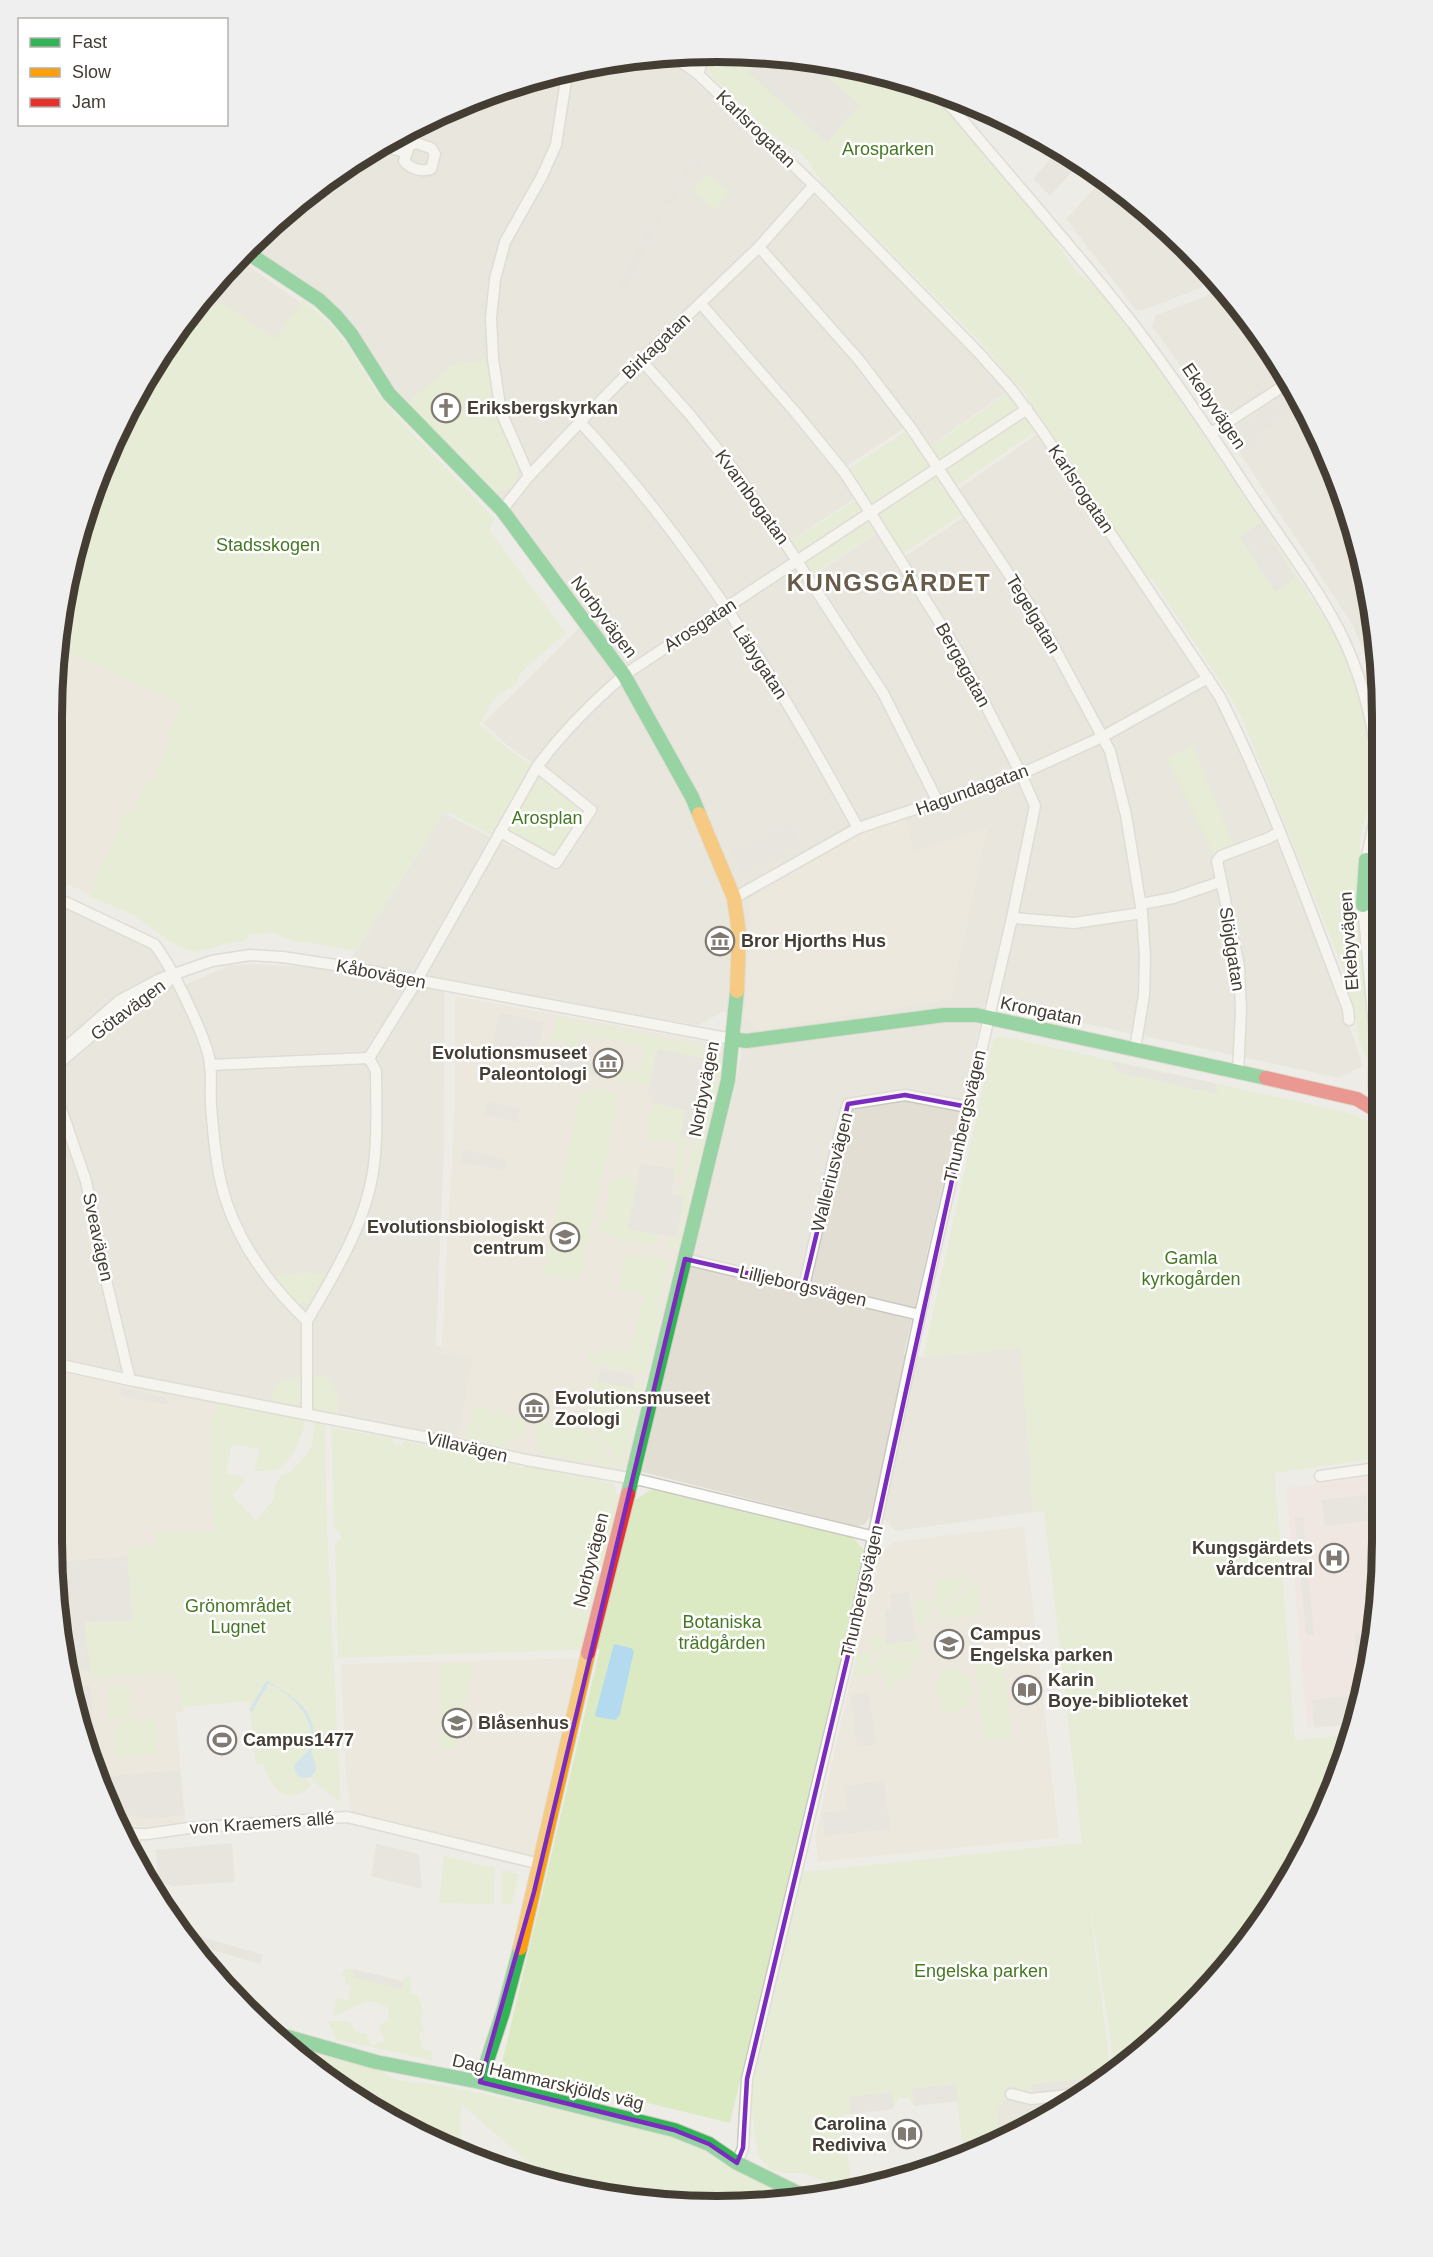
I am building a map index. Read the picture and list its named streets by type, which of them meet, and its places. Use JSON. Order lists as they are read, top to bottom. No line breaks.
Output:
{"streets":{"street":["Karlsrogatan","Birkagatan","Ekebyvägen","Kvarnbogatan","Tegelgatan","Norbyvägen","Arosgatan","Läbygatan","Bergagatan","Hagundagatan","Slöjdgatan","Kåbovägen","Götavägen","Krongatan","Thunbergsvägen","Walleriusvägen","Sveavägen","Lilljeborgsvägen","Villavägen","von Kraemers allé","Dag Hammarskjölds väg"]},"crossings":[["Karlsrogatan","Birkagatan"],["Karlsrogatan","Arosgatan"],["Karlsrogatan","Hagundagatan"],["Karlsrogatan","Slöjdgatan"],["Birkagatan","Kvarnbogatan"],["Birkagatan","Tegelgatan"],["Birkagatan","Norbyvägen"],["Birkagatan","Läbygatan"],["Birkagatan","Bergagatan"],["Kvarnbogatan","Arosgatan"],["Kvarnbogatan","Hagundagatan"],["Tegelgatan","Arosgatan"],["Tegelgatan","Hagundagatan"],["Tegelgatan","Krongatan"],["Norbyvägen","Arosgatan"],["Norbyvägen","Hagundagatan"],["Norbyvägen","Kåbovägen"],["Norbyvägen","Krongatan"],["Norbyvägen","Lilljeborgsvägen"],["Norbyvägen","Villavägen"],["Norbyvägen","von Kraemers allé"],["Norbyvägen","Dag Hammarskjölds väg"],["Arosgatan","Läbygatan"],["Arosgatan","Bergagatan"],["Arosgatan","Kåbovägen"],["Läbygatan","Hagundagatan"],["Bergagatan","Hagundagatan"],["Bergagatan","Krongatan"],["Bergagatan","Thunbergsvägen"],["Slöjdgatan","Krongatan"],["Kåbovägen","Götavägen"],["Kåbovägen","Krongatan"],["Krongatan","Thunbergsvägen"],["Thunbergsvägen","Walleriusvägen"],["Thunbergsvägen","Lilljeborgsvägen"],["Thunbergsvägen","Villavägen"],["Thunbergsvägen","Dag Hammarskjölds väg"],["Walleriusvägen","Lilljeborgsvägen"],["Sveavägen","Villavägen"]],"districts":["KUNGSGÄRDET"],"parks":["Arosparken","Stadsskogen","Arosplan","Gamla kyrkogården","Grönområdet Lugnet","Botaniska trädgården","Engelska parken"],"places":{"church":["Eriksbergskyrkan"],"museum":["Bror Hjorths Hus","Evolutionsmuseet Paleontologi","Evolutionsmuseet Zoologi"],"school or university":["Evolutionsbiologiskt centrum","Campus Engelska parken","Blåsenhus"],"hospital":["Kungsgärdets vårdcentral"],"library":["Karin Boye-biblioteket","Carolina Rediviva"],"sports":["Campus1477"]},"legend":["Fast","Slow","Jam"]}
